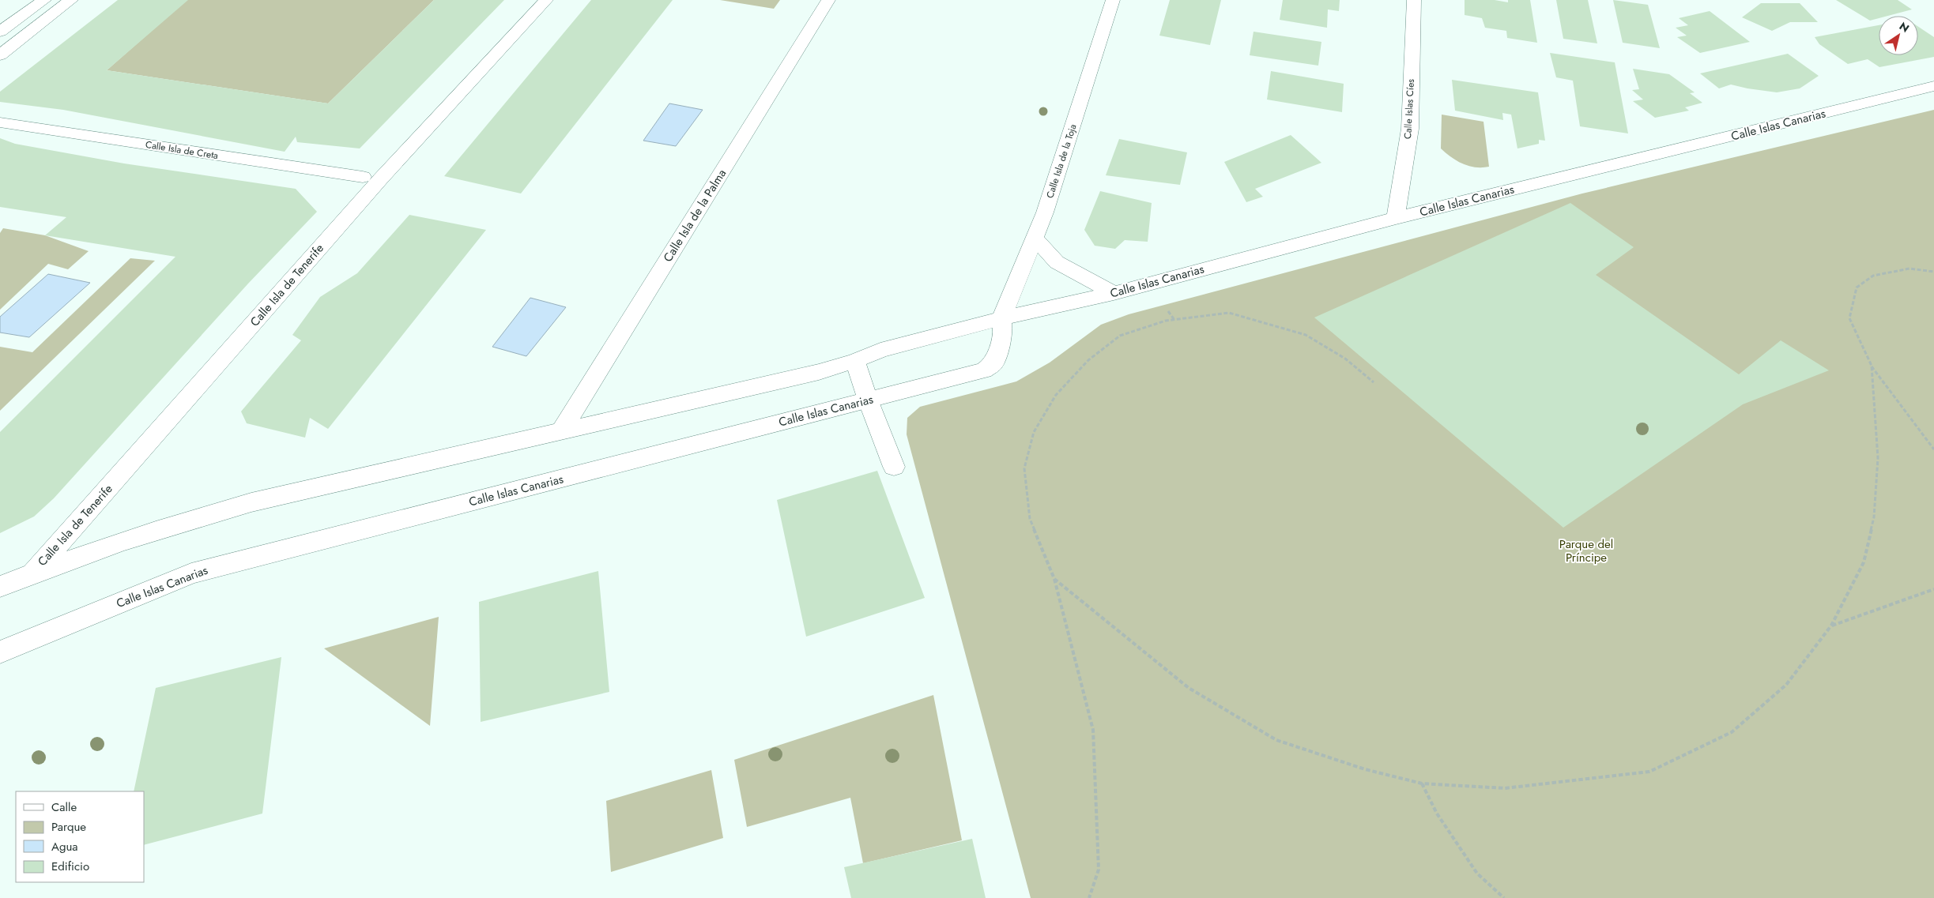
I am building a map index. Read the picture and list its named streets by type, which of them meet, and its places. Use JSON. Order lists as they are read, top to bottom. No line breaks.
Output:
{"streets":{"street":["Calle Islas Cíes","Calle Islas Canarias","Calle Isla de Creta","Calle Isla de la Toja","Calle Isla de la Palma","Calle Isla de Tenerife"]},"crossings":[["Calle Islas Cíes","Calle Islas Canarias"],["Calle Islas Canarias","Calle Isla de la Toja"],["Calle Islas Canarias","Calle Isla de la Palma"],["Calle Islas Canarias","Calle Isla de Tenerife"]],"parks":["Parque del Príncipe"],"legend":["Calle","Parque","Agua","Edificio"],"north":"top right"}
